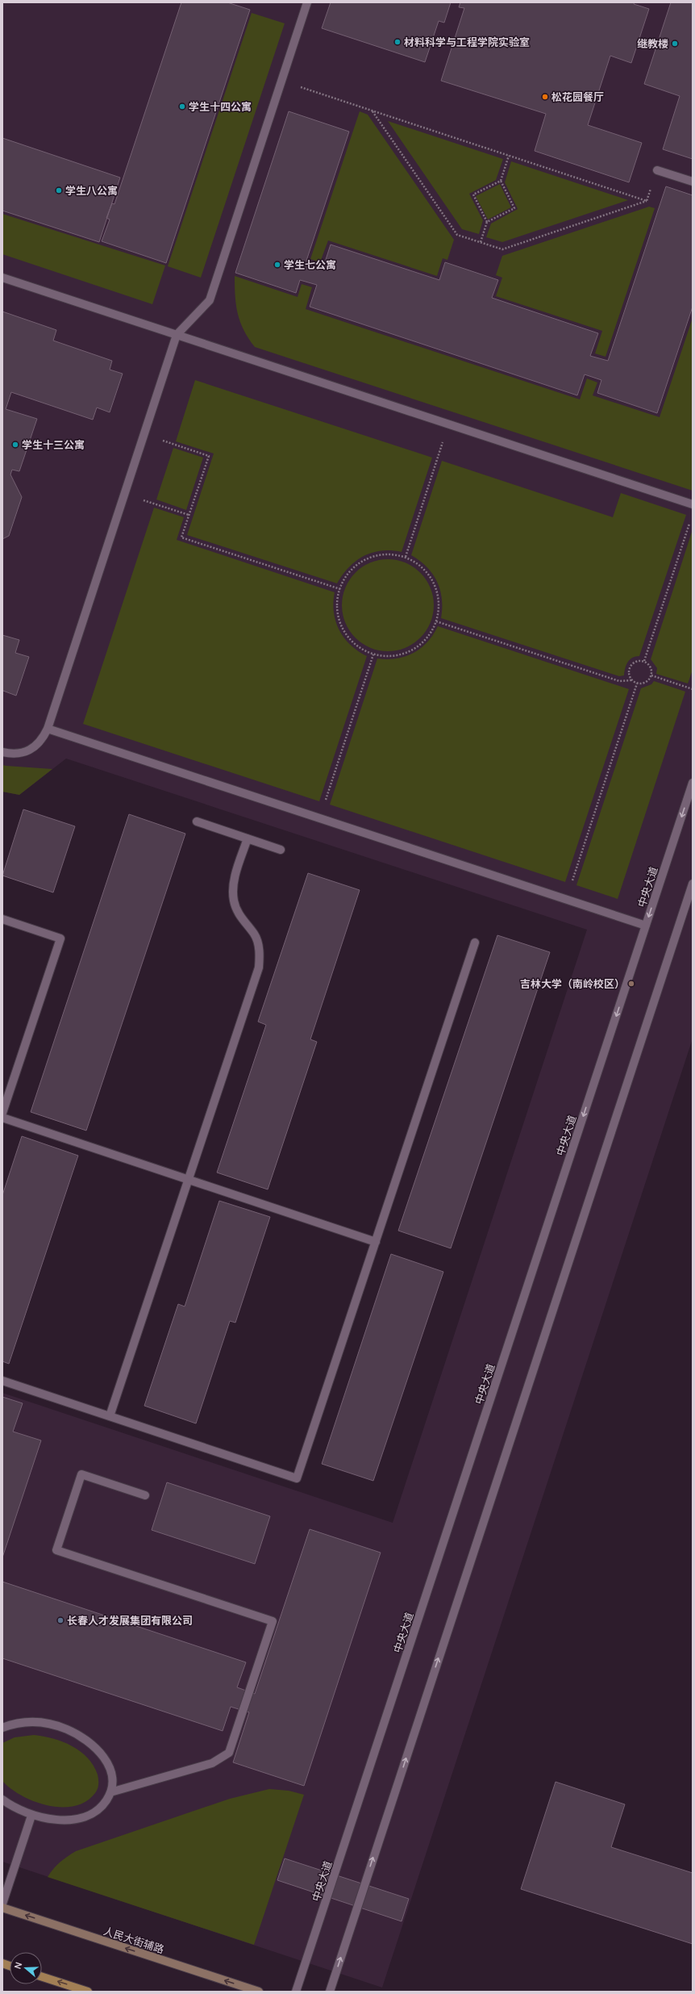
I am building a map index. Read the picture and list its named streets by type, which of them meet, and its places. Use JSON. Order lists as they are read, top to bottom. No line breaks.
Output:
{"streets":{"main road":["人民大街辅路"],"lane":["中央大道"]},"one_way":["人民大街辅路"],"places":["材料科学与工程学院实验室","继教楼","松花园餐厅","学生十四公寓","学生八公寓","学生七公寓","学生十三公寓","吉林大学（南岭校区）","长春人才发展集团有限公司"],"north":"left"}
